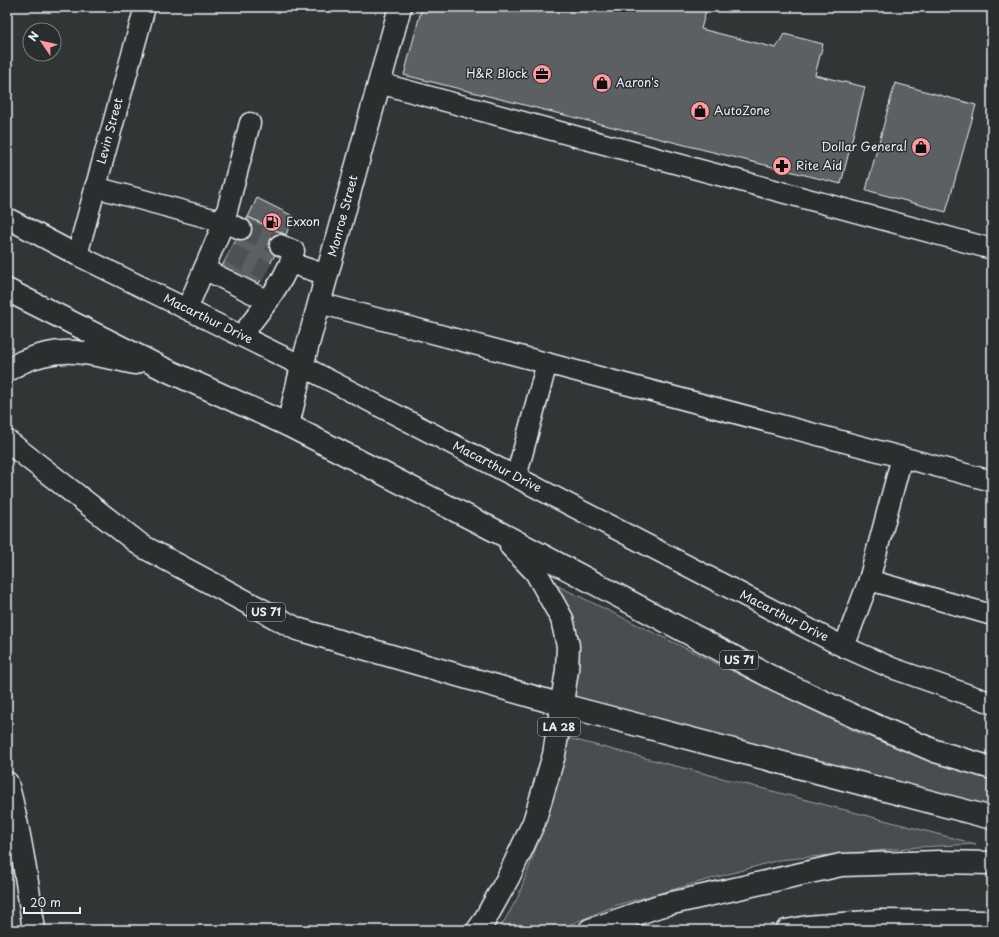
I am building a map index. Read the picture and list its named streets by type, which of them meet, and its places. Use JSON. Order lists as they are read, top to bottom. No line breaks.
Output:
{"streets":{"main road":["Monroe Street","US 71","LA 28"],"street":["Levin Street","Macarthur Drive"]},"crossings":[["Levin Street","Macarthur Drive"],["Monroe Street","Macarthur Drive"],["Monroe Street","US 71"],["US 71","LA 28"]],"places":{"office":["H&R Block"],"shop":["Aaron's","AutoZone","Dollar General"],"pharmacy":["Rite Aid"],"fuel station":["Exxon"]},"scale_bar":"20 m","north":"top left"}
